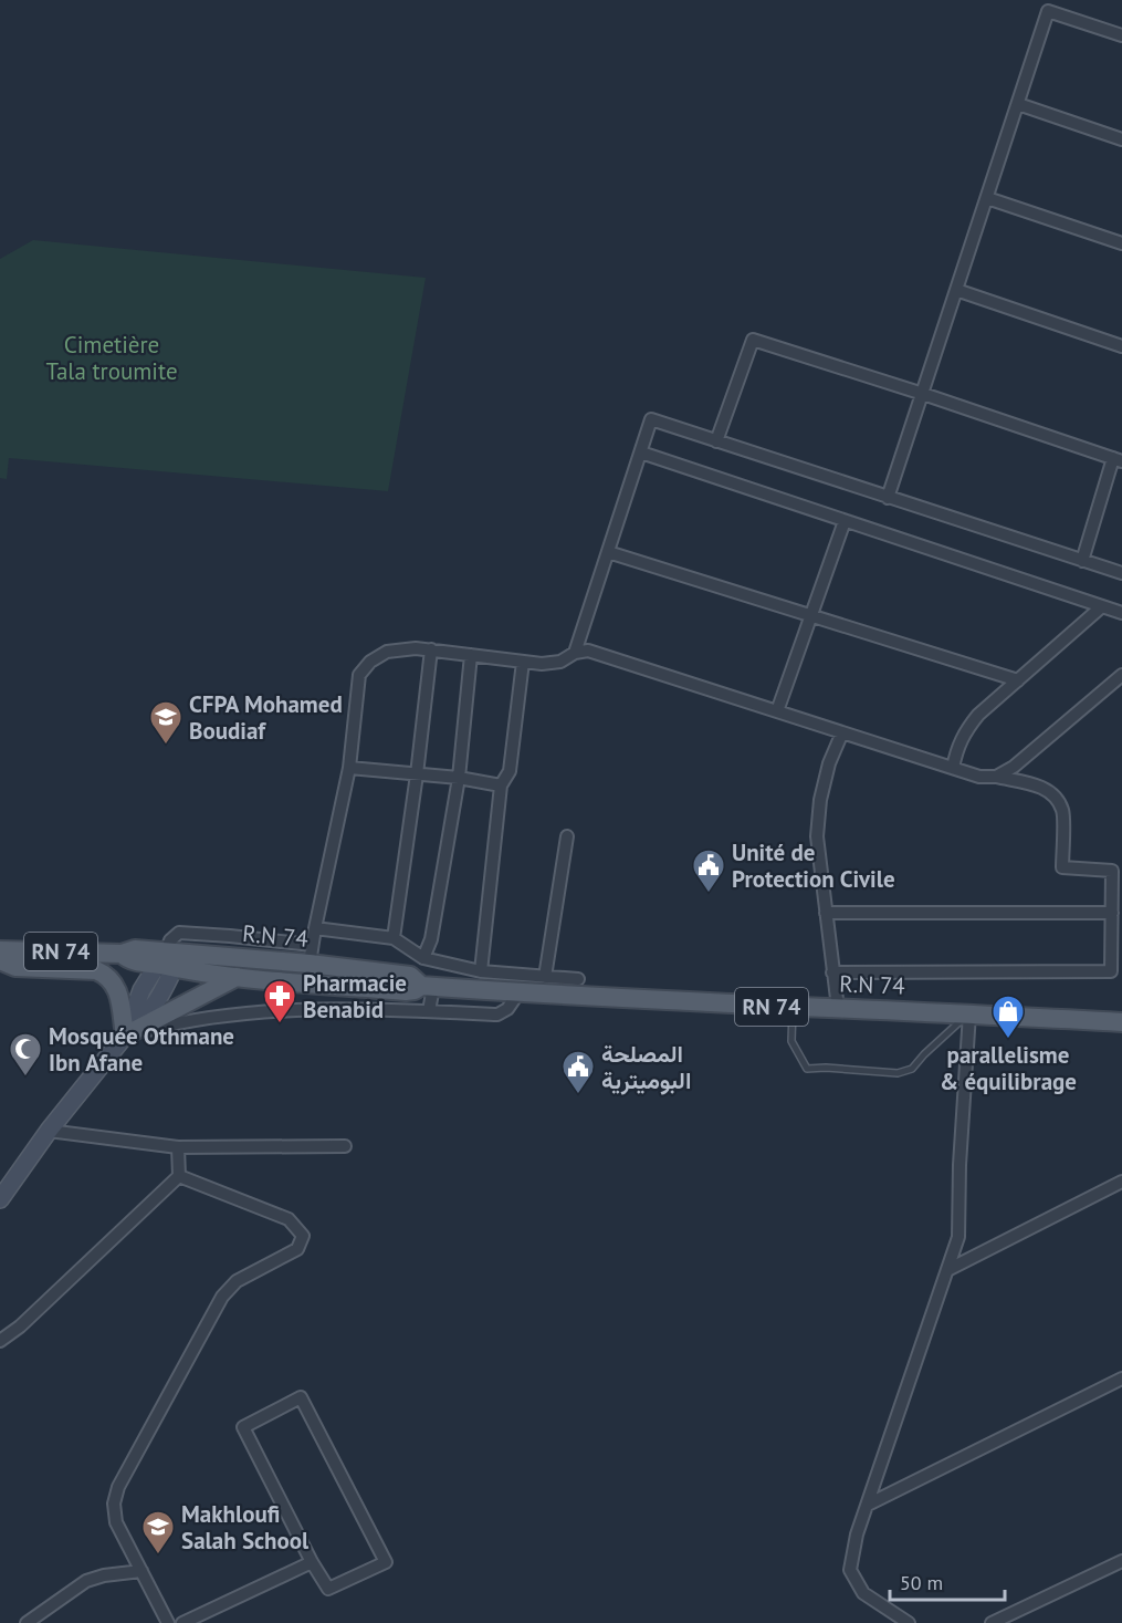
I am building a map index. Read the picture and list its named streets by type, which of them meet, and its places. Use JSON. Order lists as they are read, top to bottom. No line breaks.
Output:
{"streets":{"main road":["R.N 74","RN 74"]},"parks":["Cimetière Tala troumite"],"places":{"school or university":["CFPA Mohamed Boudiaf","Makhloufi Salah School"],"public building":["Unité de Protection Civile","المصلحة البوميترية"],"pharmacy":["Pharmacie Benabid"],"shop":["parallelisme & équilibrage"],"mosque":["Mosquée Othmane Ibn Afane"]},"scale_bar":"50 m"}
